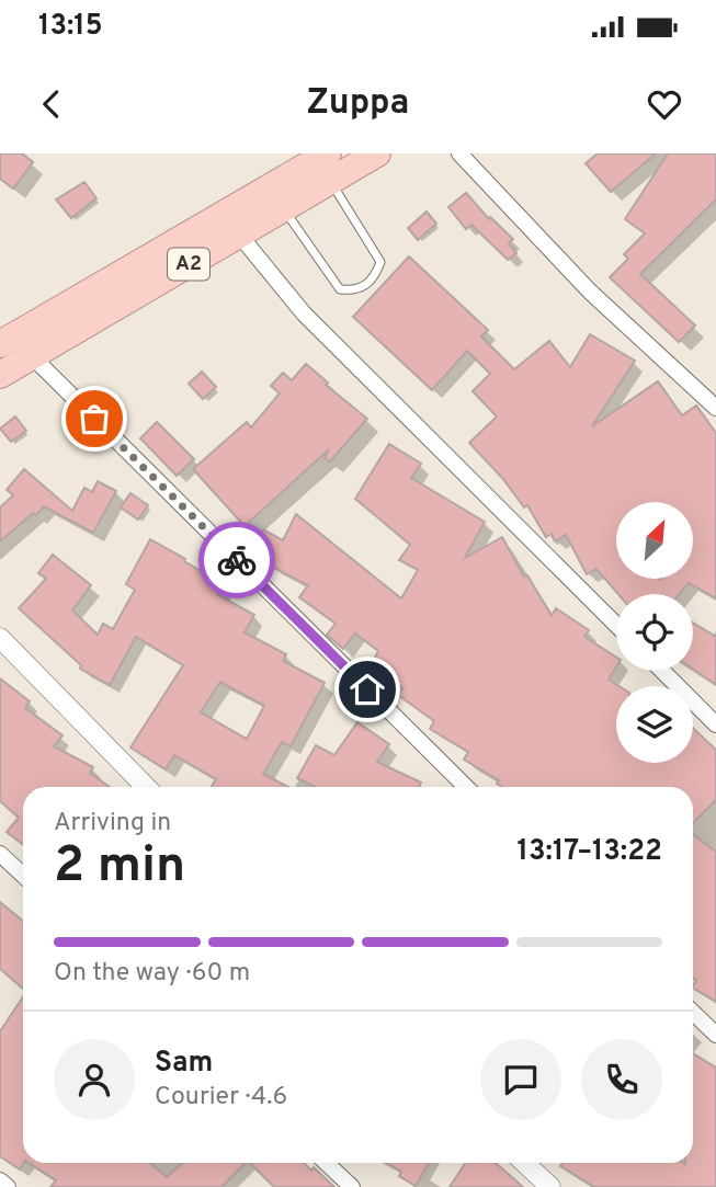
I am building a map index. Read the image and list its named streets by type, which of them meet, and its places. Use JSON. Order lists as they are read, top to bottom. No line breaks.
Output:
{"streets":{"highway":["A2"]},"north":"top right","page":{"status":"13:15","header":"Zuppa","heading":["2 min","Arriving in","13:17–13:22"],"panel":["Sam","Courier · 4.6"],"bar":"On the way · 60 m"}}
